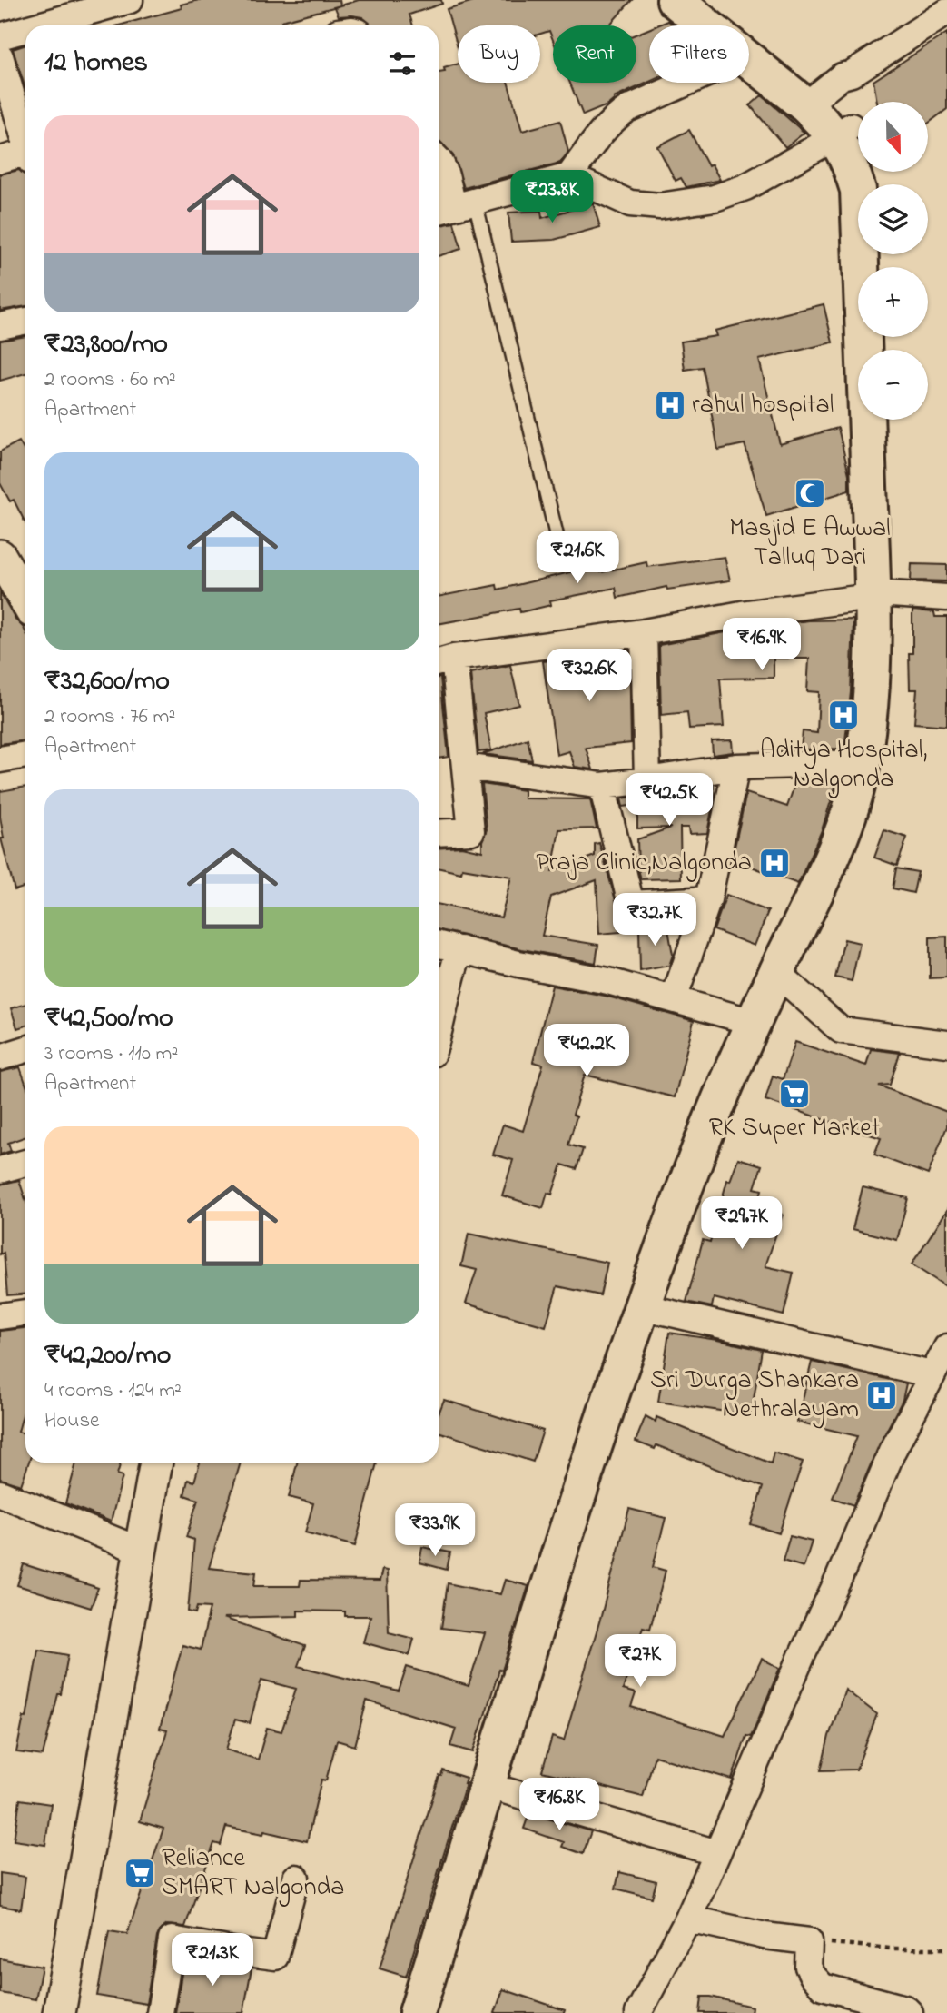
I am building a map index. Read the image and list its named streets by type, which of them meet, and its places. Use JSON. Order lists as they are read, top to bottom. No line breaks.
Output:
{"places":{"hospital":["rahul hospital","Aditya Hospital, Nalgonda","Praja Clinic,Nalgonda","Sri Durga Shankara Nethralayam"],"mosque":["Masjid E Awwal Talluq Dari"],"supermarket":["RK Super Market","Reliance SMART Nalgonda"]},"north":"bottom","page":{"chip":["Buy","Rent","Filters"],"heading":"12 homes","map_buttons":["+","−"],"list":[{"name":"₹23,800/mo","note":"2 rooms · 60 m² · Apartment"},{"name":"₹32,600/mo","note":"2 rooms · 76 m² · Apartment"},{"name":"₹42,500/mo","note":"3 rooms · 110 m² · Apartment"},{"name":"₹42,200/mo","note":"4 rooms · 124 m² · House"}],"price":["₹23.8K","₹21.6K","₹16.9K","₹32.6K","₹42.5K","₹32.7K","₹42.2K","₹29.7K","₹33.9K","₹27K","₹16.8K","₹21.3K"]}}
